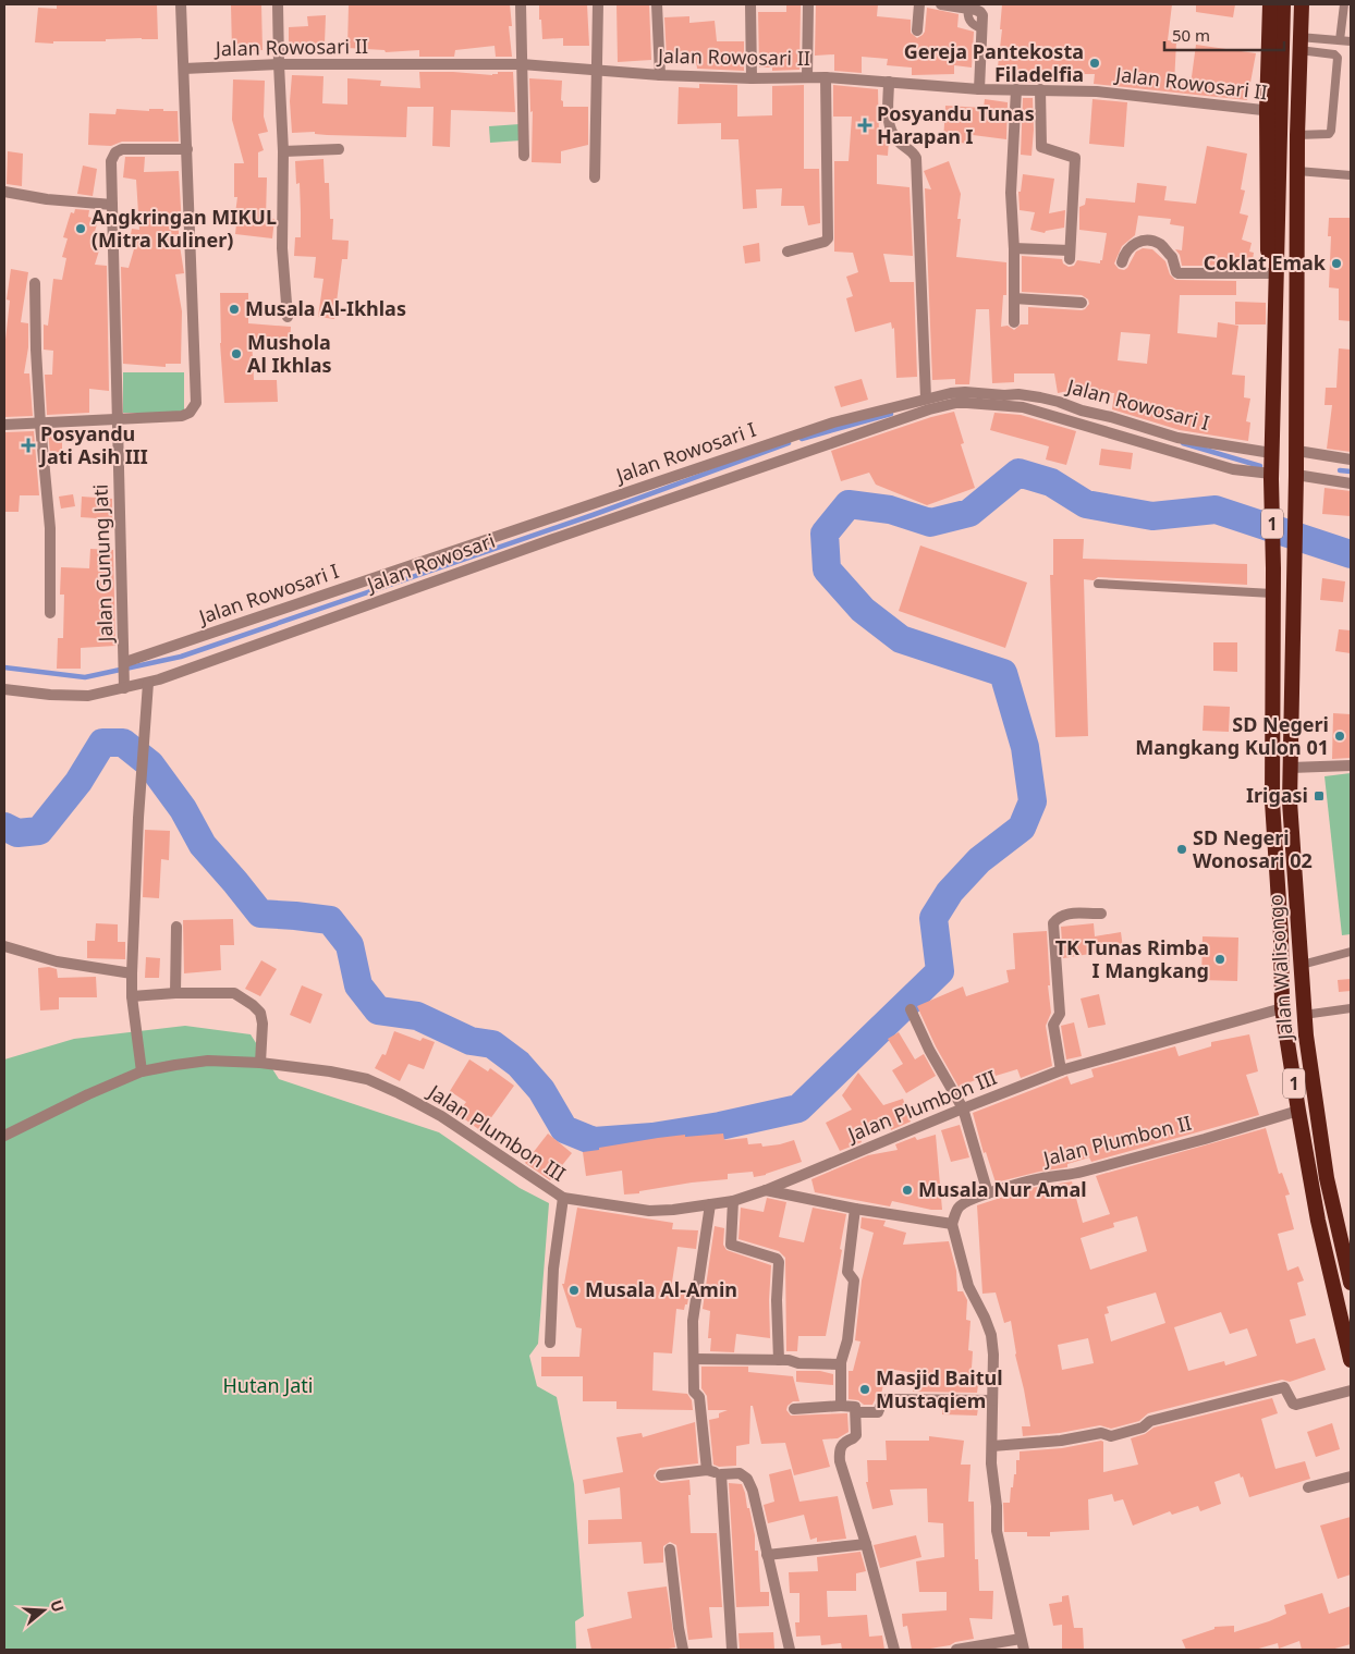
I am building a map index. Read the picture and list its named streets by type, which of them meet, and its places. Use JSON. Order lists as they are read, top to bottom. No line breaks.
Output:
{"streets":{"highway":["1","Jalan Walisongo"],"street":["Jalan Rowosari II","Jalan Rowosari I","Jalan Gunung Jati","Jalan Rowosari","Jalan Plumbon III","Jalan Plumbon II"]},"crossings":[["Jalan Rowosari II","1"],["Jalan Rowosari I","1"],["Jalan Rowosari I","Jalan Gunung Jati"],["Jalan Rowosari I","Jalan Rowosari"],["1","Jalan Walisongo"],["1","Jalan Plumbon III"],["1","Jalan Plumbon II"],["Jalan Gunung Jati","Jalan Rowosari"]],"parks":["Hutan Jati"],"places":{"other":["Gereja Pantekosta Filadelfia","Angkringan MIKUL (Mitra Kuliner)","Coklat Emak","Musala Al-Ikhlas","Mushola Al Ikhlas","SD Negeri Mangkang Kulon 01","SD Negeri Wonosari 02","TK Tunas Rimba I Mangkang","Musala Nur Amal","Musala Al-Amin","Masjid Baitul Mustaqiem"],"health":["Posyandu Tunas Harapan I","Posyandu Jati Asih III"],"transit":["Irigasi"]},"scale_bar":"50 m","north":"right"}
